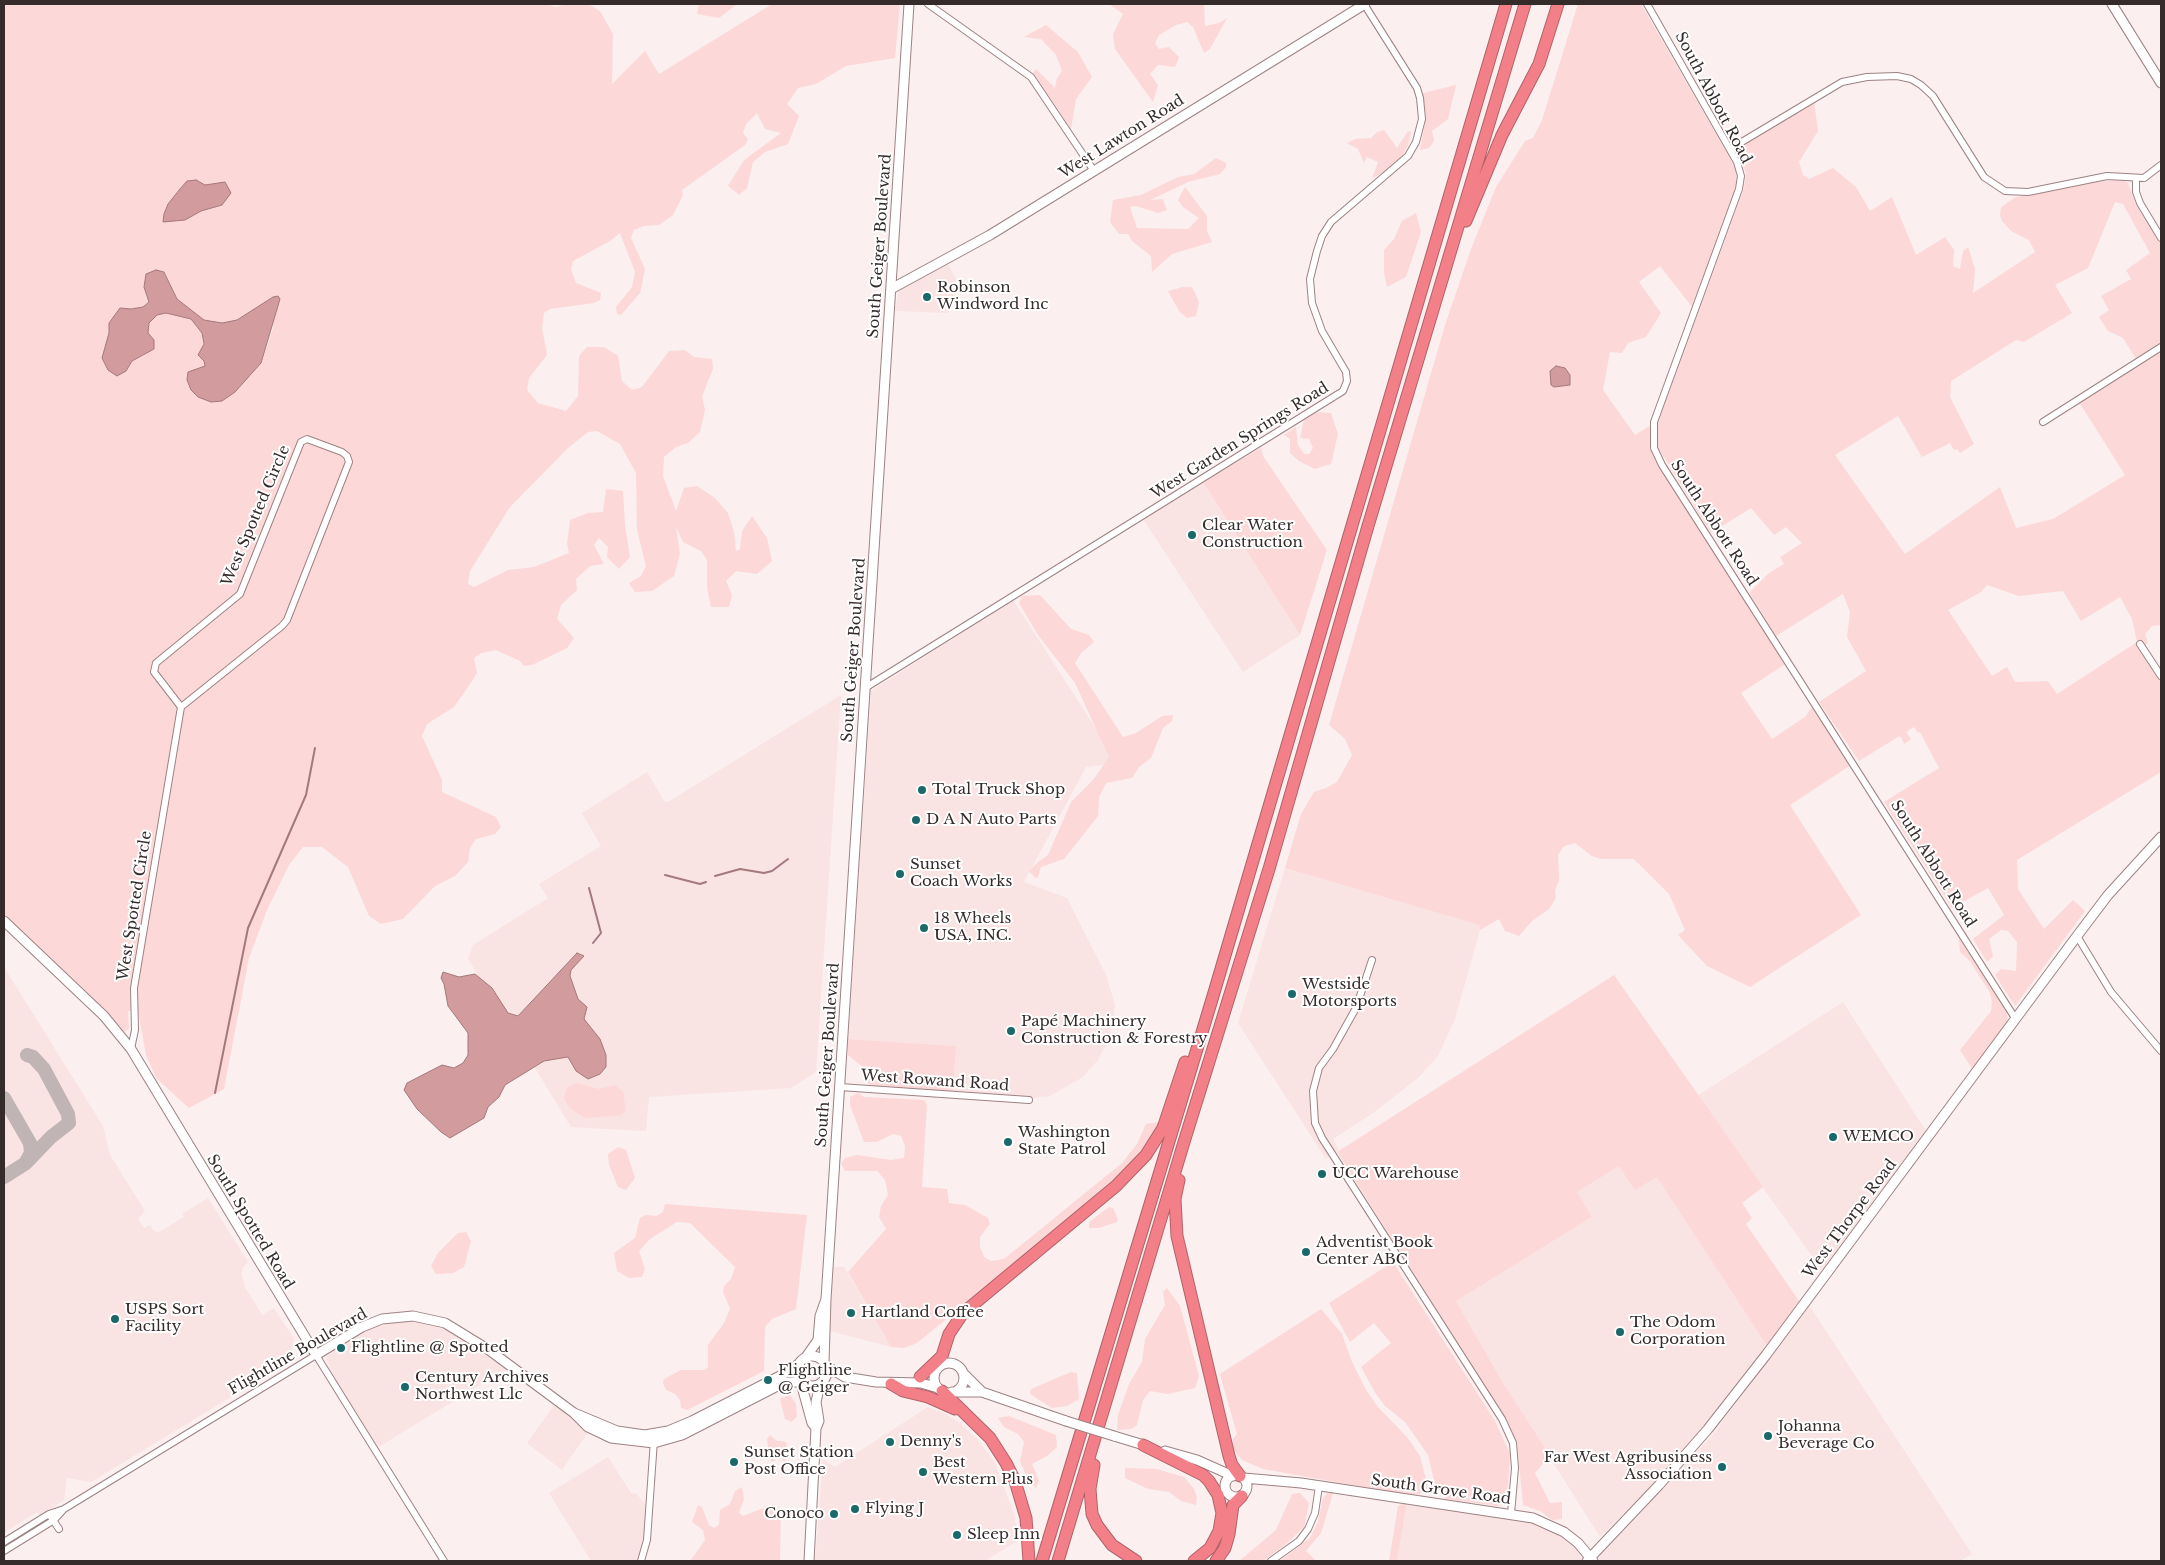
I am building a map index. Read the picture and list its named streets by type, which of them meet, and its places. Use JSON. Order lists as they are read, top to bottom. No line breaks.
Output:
{"streets":{"street":["South Abbott Road","West Lawton Road","South Geiger Boulevard","West Garden Springs Road","West Spotted Circle","West Rowand Road","West Thorpe Road","South Spotted Road","Flightline Boulevard","South Grove Road"]},"crossings":[["South Abbott Road","West Thorpe Road"],["West Lawton Road","South Geiger Boulevard"],["West Lawton Road","West Garden Springs Road"],["South Geiger Boulevard","West Garden Springs Road"],["South Geiger Boulevard","West Rowand Road"],["South Geiger Boulevard","Flightline Boulevard"],["South Geiger Boulevard","South Grove Road"],["West Spotted Circle","South Spotted Road"],["West Thorpe Road","South Grove Road"],["South Spotted Road","Flightline Boulevard"],["Flightline Boulevard","South Grove Road"]],"places":["Robinson Windword Inc","Clear Water Construction","Total Truck Shop","D A N Auto Parts","Sunset Coach Works","18 Wheels USA, INC.","Westside Motorsports","Papé Machinery Construction & Forestry","WEMCO","Washington State Patrol","UCC Warehouse","Adventist Book Center ABC","Hartland Coffee","USPS Sort Facility","The Odom Corporation","Flightline @ Spotted","Flightline @ Geiger","Century Archives Northwest Llc","Johanna Beverage Co","Denny's","Sunset Station Post Office","Far West Agribusiness Association","Best Western Plus","Flying J","Conoco","Sleep Inn"]}
